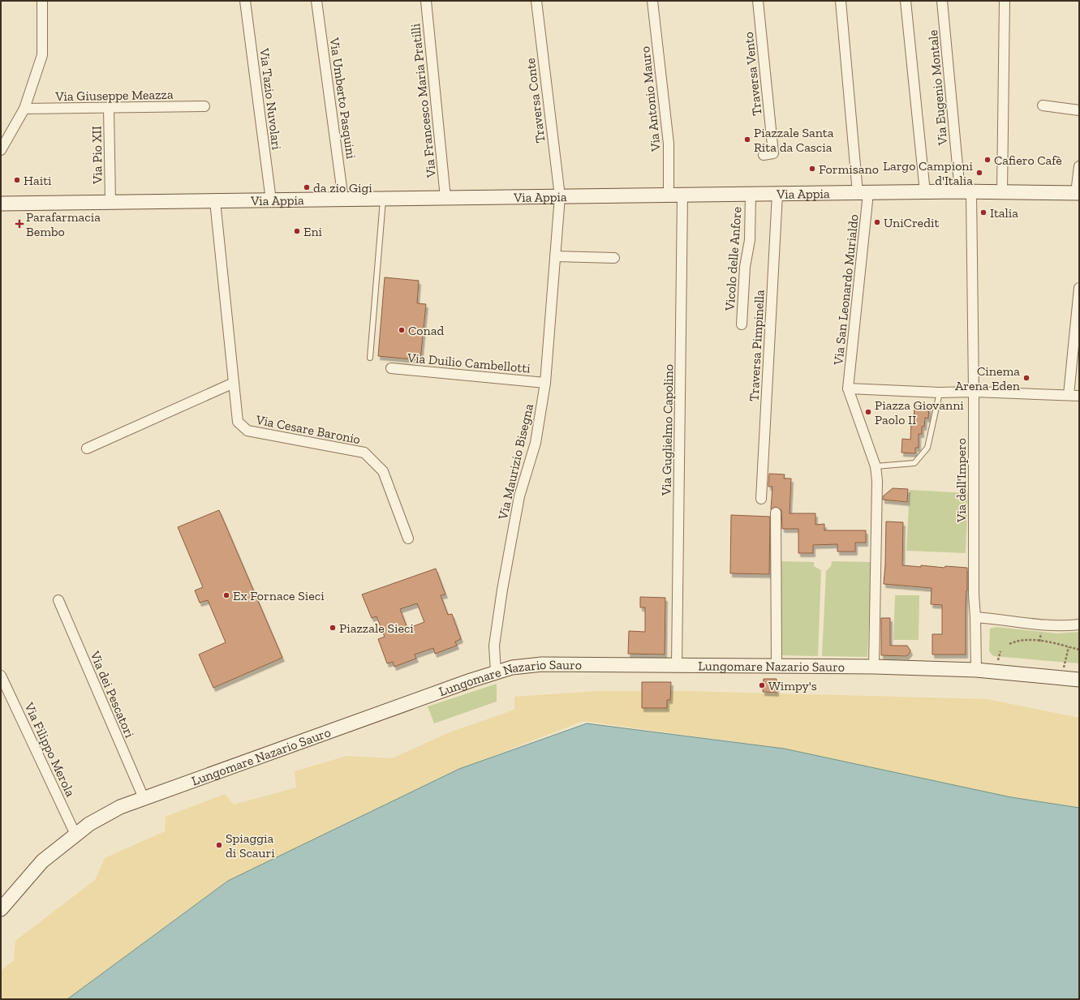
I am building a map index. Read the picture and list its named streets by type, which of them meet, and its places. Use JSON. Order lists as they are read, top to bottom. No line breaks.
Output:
{"streets":{"street":["Traversa Vento","Via Eugenio Montale","Via Giuseppe Meazza","Via Umberto Pasquini","Via Tazio Nuvolari","Via Antonio Mauro","Via Francesco Maria Pratilli","Traversa Conte","Via Pio XII","Via Appia","Vicolo delle Anfore","Via San Leonardo Murialdo","Traversa Pimpinella","Via Duilio Cambellotti","Via Cesare Baronio","Via Guglielmo Capolino","Via Maurizio Bisegna","Via dell'Impero","Lungomare Nazario Sauro","Via dei Pescatori","Via Filippo Merola"]},"crossings":[["Via Eugenio Montale","Via Appia"],["Via Eugenio Montale","Via dell'Impero"],["Via Giuseppe Meazza","Via Pio XII"],["Via Umberto Pasquini","Via Appia"],["Via Tazio Nuvolari","Via Appia"],["Via Antonio Mauro","Via Appia"],["Via Antonio Mauro","Via Guglielmo Capolino"],["Via Francesco Maria Pratilli","Via Appia"],["Traversa Conte","Via Appia"],["Traversa Conte","Via Maurizio Bisegna"],["Via Pio XII","Via Appia"],["Via Appia","Vicolo delle Anfore"],["Via Appia","Via San Leonardo Murialdo"],["Via Appia","Traversa Pimpinella"],["Via Appia","Via Cesare Baronio"],["Via Appia","Via Guglielmo Capolino"],["Via Appia","Via Maurizio Bisegna"],["Via Appia","Via dell'Impero"],["Via Duilio Cambellotti","Via Maurizio Bisegna"],["Via Guglielmo Capolino","Lungomare Nazario Sauro"],["Via Maurizio Bisegna","Lungomare Nazario Sauro"],["Via dell'Impero","Lungomare Nazario Sauro"],["Lungomare Nazario Sauro","Via dei Pescatori"],["Lungomare Nazario Sauro","Via Filippo Merola"]],"places":{"other":["Piazzale Santa Rita da Cascia","Cafiero Cafè","Formisano","Largo Campioni d'Italia","Haiti","da zio Gigi","Italia","UniCredit","Eni","Conad","Cinema Arena Eden","Piazza Giovanni Paolo II","Ex Fornace Sieci","Piazzale Sieci","Wimpy's","Spiaggia di Scauri"],"health":["Parafarmacia Bembo"]}}
